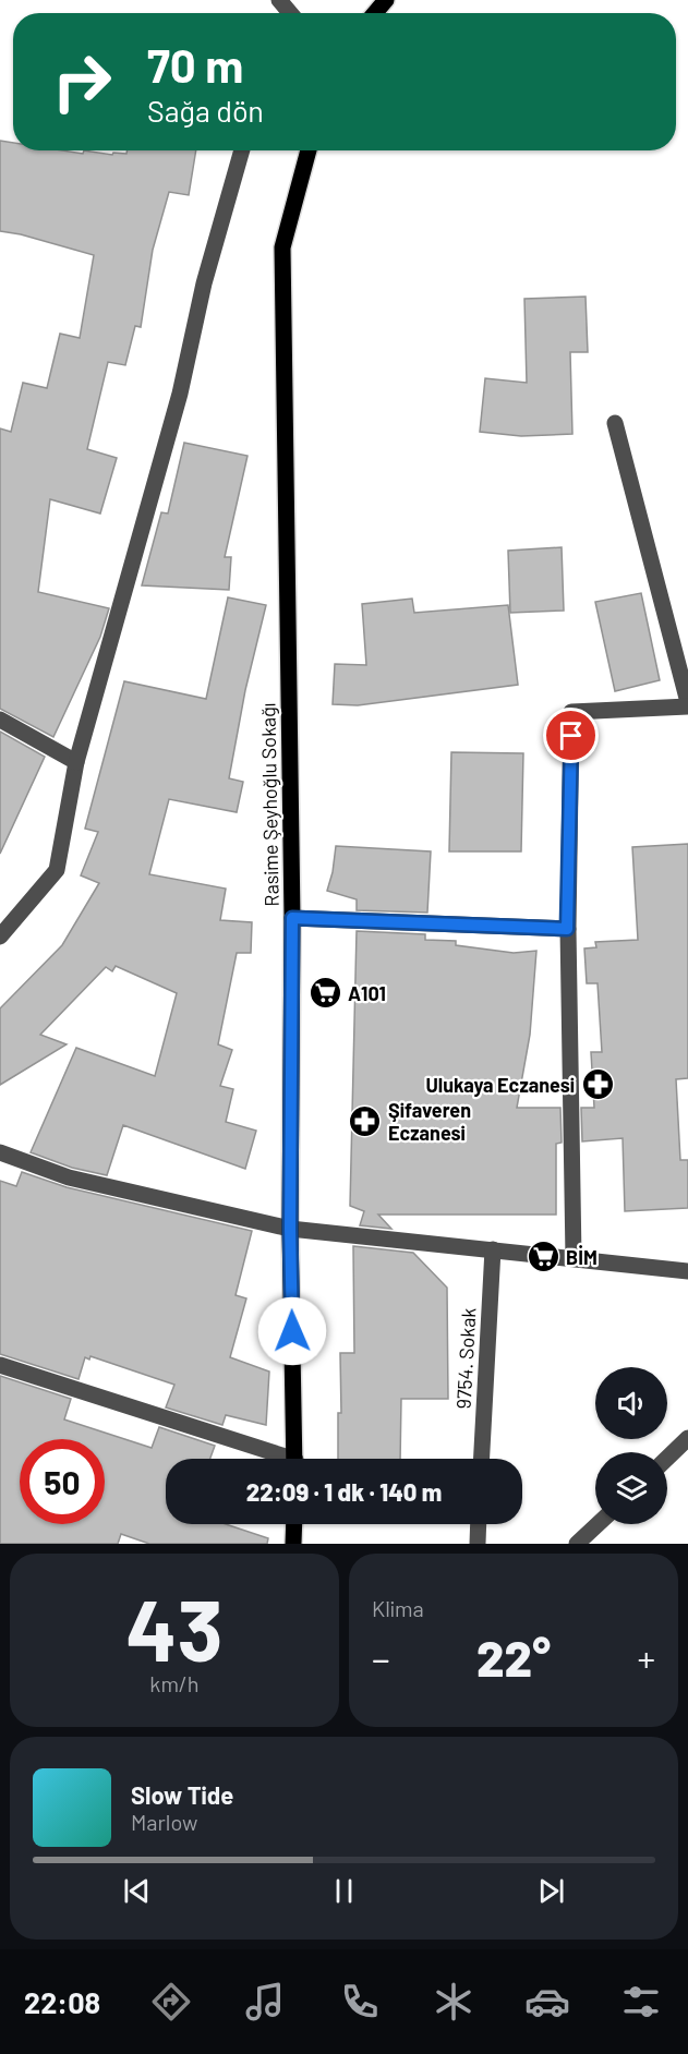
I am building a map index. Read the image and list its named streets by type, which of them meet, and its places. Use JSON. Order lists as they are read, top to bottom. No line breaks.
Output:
{"streets":{"main road":["Rasime Şeyhoğlu Sokağı"],"street":["9754. Sokak"]},"places":{"supermarket":["A101","BİM"],"pharmacy":["Ulukaya Eczanesi","Şifaveren Eczanesi"]},"page":{"turn":["70 m","Sağa dön"],"limit":"50","trip":"22:09 · 1 dk · 140 m","tile":[["43","km/h"],"Klima"],"heat":["−","22°","+"],"song":["Slow Tide","Marlow"],"tabs":"22:08"}}
